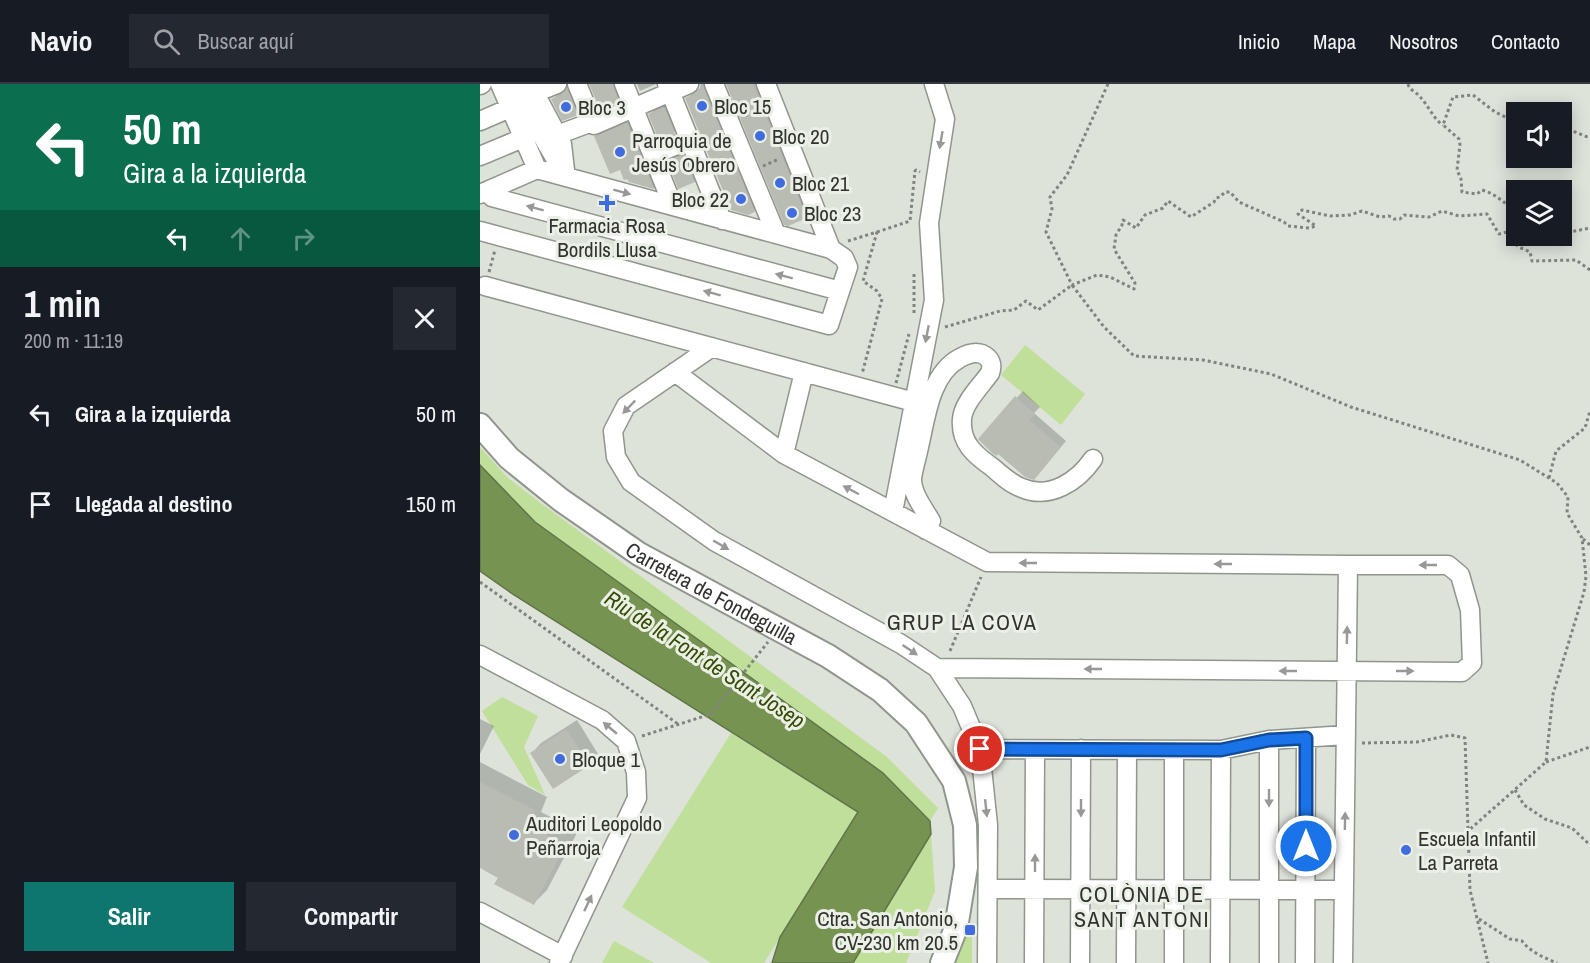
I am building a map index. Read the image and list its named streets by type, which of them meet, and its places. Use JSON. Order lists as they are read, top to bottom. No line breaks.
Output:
{"streets":{"main road":["Carretera de Fondeguilla"]},"districts":["GRUP LA COVA","COLÒNIA DE SANT ANTONI"],"water":["Riu de la Font de Sant Josep"],"places":{"other":["Bloc 15","Bloc 3","Bloc 20","Parroquia de Jesús Obrero","Bloc 21","Bloc 22","Bloc 23","Bloque 1","Auditori Leopoldo Peñarroja","Escuela Infantil La Parreta"],"health":["Farmacia Rosa Bordils Llusa"],"transit":["Ctra. San Antonio, CV-230 km 20.5"]},"page":{"header":"Navio","search":"Buscar aquí","nav":["Inicio","Mapa","Nosotros","Contacto"],"turn":["50 m","Gira a la izquierda"],"heading":["1 min","200 m · 11:19"],"list":[{"name":"Gira a la izquierda","value":"50 m"},{"name":"Llegada al destino","value":"150 m"}],"buttons":["Salir","Compartir"]}}
